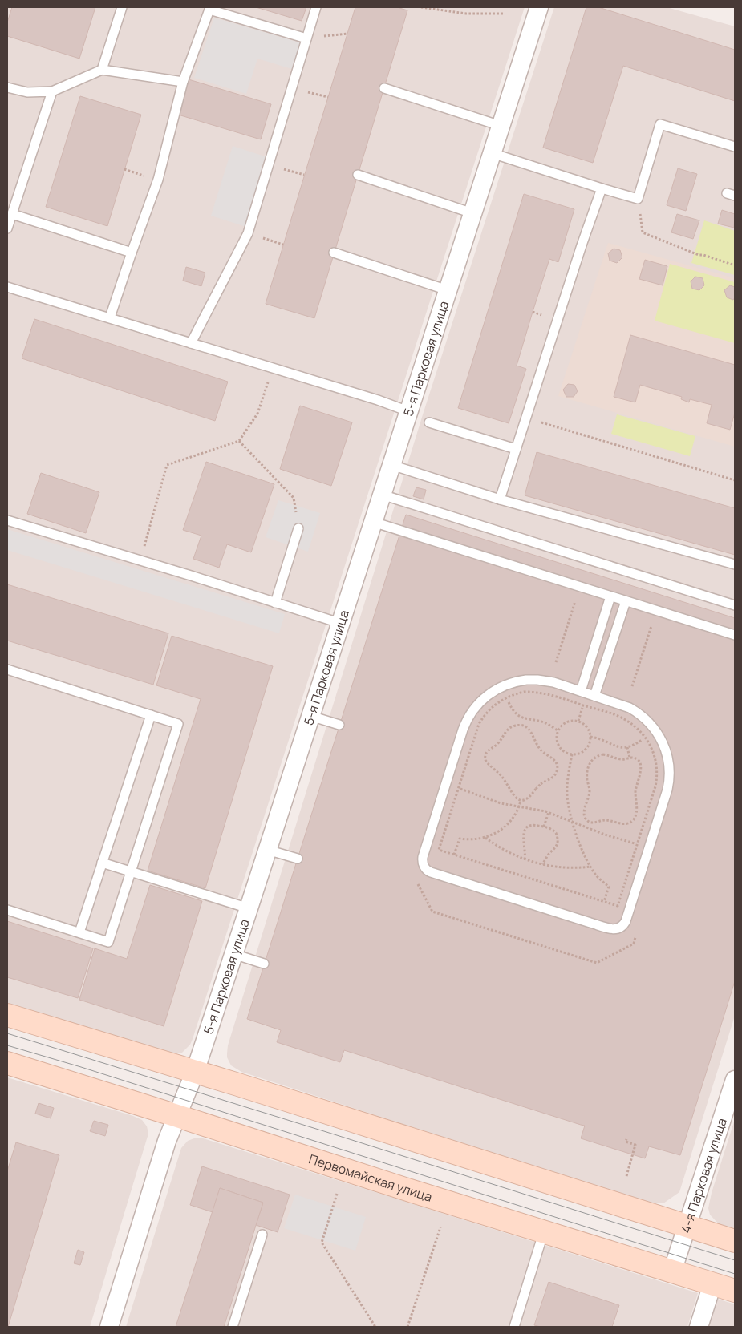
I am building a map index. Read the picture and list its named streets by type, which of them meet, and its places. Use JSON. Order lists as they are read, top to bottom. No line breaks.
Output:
{"streets":{"main road":["Первомайская улица"],"street":["5-я Парковая улица","4-я Парковая улица"]},"crossings":[["5-я Парковая улица","Первомайская улица"],["4-я Парковая улица","Первомайская улица"]]}
